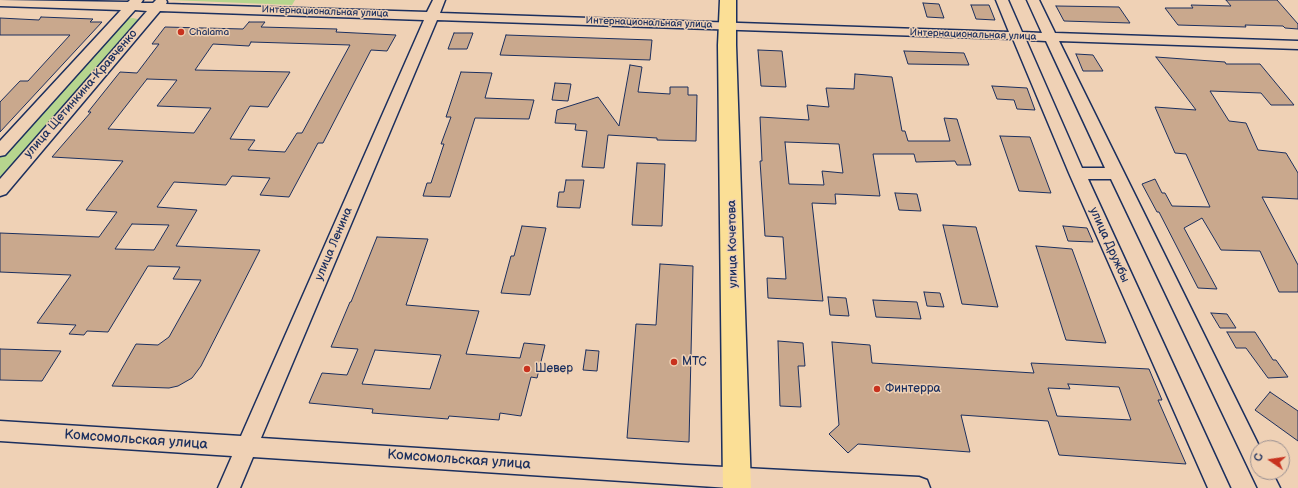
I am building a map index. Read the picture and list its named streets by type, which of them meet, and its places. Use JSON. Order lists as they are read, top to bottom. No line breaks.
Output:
{"streets":{"main road":["улица Кочетова"],"street":["Интернациональная улица","улица Щетинкина-Кравченко","улица Ленина","улица Дружбы","Комсомольская улица"]},"crossings":[["Интернациональная улица","улица Щетинкина-Кравченко"],["Интернациональная улица","улица Ленина"],["Интернациональная улица","улица Кочетова"],["Интернациональная улица","улица Дружбы"],["улица Ленина","Комсомольская улица"],["улица Кочетова","Комсомольская улица"]],"places":["Chalama","МТС","Шевер","Финтерра"],"north":"left"}
